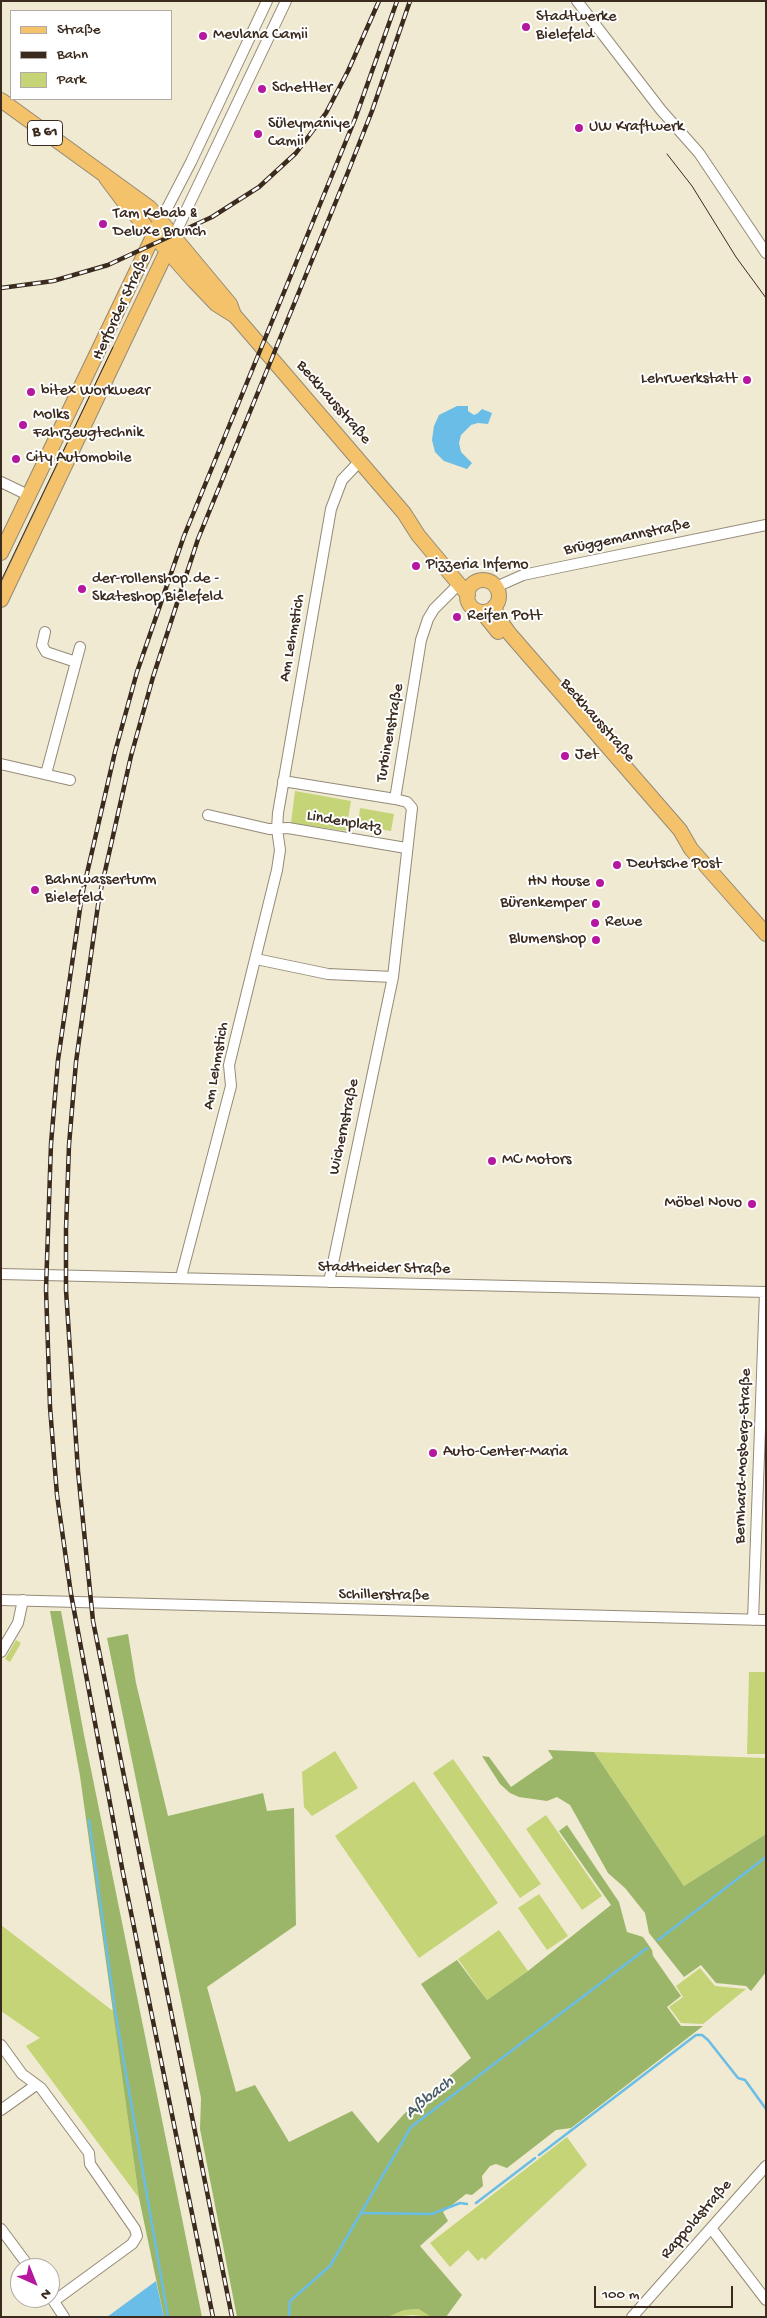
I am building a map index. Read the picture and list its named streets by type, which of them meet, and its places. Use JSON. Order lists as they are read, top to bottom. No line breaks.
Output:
{"streets":{"main road":["B 61","Herforder Straße","Beckhausstraße"],"street":["Brüggemannstraße","Am Lehmstich","Turbinenstraße","Lindenplatz","Wichernstraße","Stadtheider Straße","Bernhard-Mosberg-Straße","Schillerstraße","Rappoldstraße"]},"crossings":[["B 61","Herforder Straße"],["B 61","Beckhausstraße"],["Herforder Straße","Beckhausstraße"],["Beckhausstraße","Brüggemannstraße"],["Beckhausstraße","Am Lehmstich"],["Beckhausstraße","Turbinenstraße"],["Brüggemannstraße","Turbinenstraße"],["Am Lehmstich","Lindenplatz"],["Am Lehmstich","Stadtheider Straße"],["Turbinenstraße","Lindenplatz"],["Turbinenstraße","Wichernstraße"],["Wichernstraße","Stadtheider Straße"],["Stadtheider Straße","Bernhard-Mosberg-Straße"],["Bernhard-Mosberg-Straße","Schillerstraße"]],"water":["Aßbach"],"places":["Stadtwerke Bielefeld","Mevlana Camii","Schettler","UW Kraftwerk","Süleymaniye Camii","Tam Kebab & Deluxe Brunch","Lehrwerkstatt","bitex Workwear","Molks Fahrzeugtechnik","City Automobile","Pizzeria Inferno","der-rollenshop.de - Skateshop Bielefeld","Reifen Pott","Jet","Deutsche Post","HN House","Bahnwasserturm Bielefeld","Bürenkemper","Rewe","Blumenshop","MC Motors","Möbel Novo","Auto-Center-Maria"],"legend":["Straße","Bahn","Park"],"scale_bar":"100 m","north":"bottom right"}
